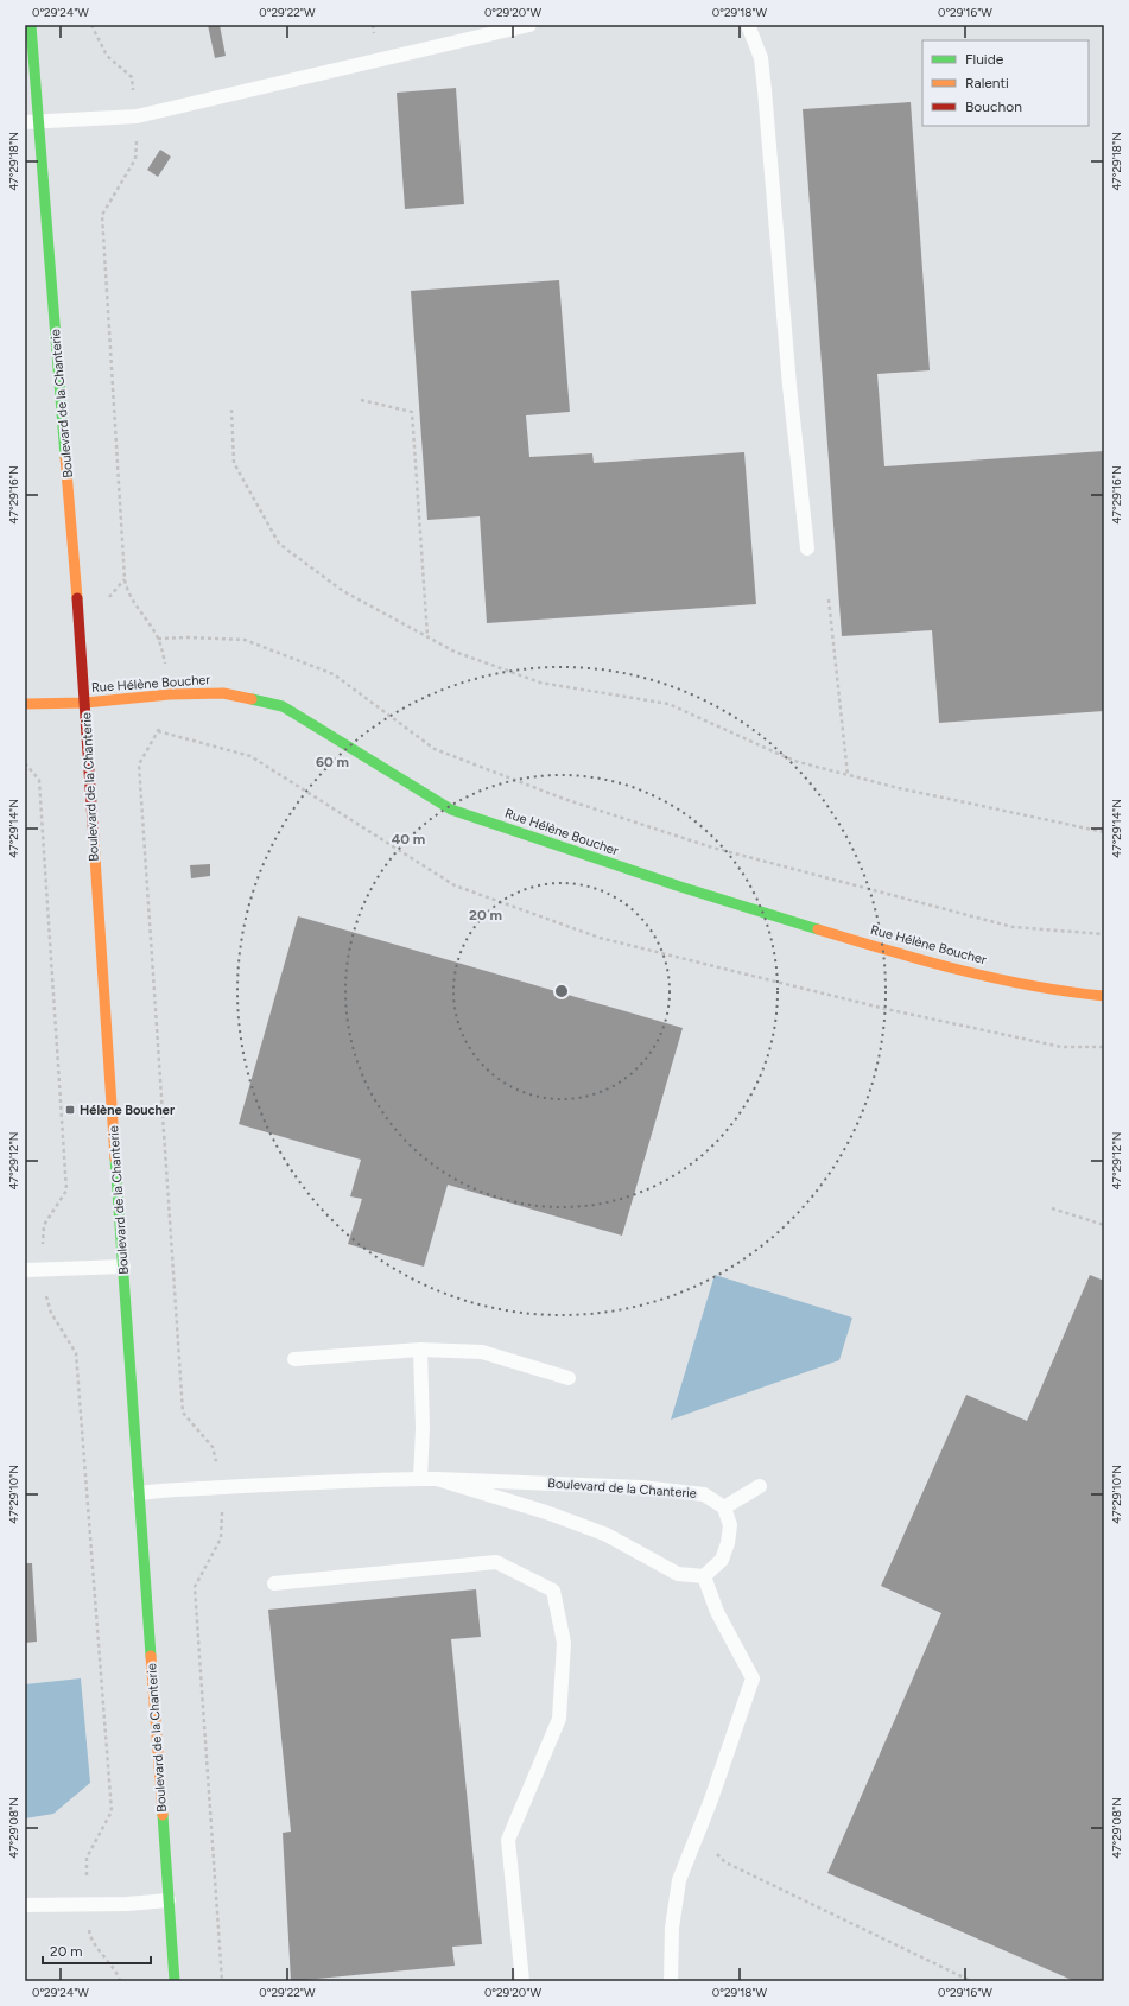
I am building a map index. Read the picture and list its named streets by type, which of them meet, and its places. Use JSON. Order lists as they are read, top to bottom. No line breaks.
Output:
{"streets":{"street":["Boulevard de la Chanterie","Rue Hélène Boucher"]},"crossings":[["Boulevard de la Chanterie","Rue Hélène Boucher"]],"places":{"transit":["Hélène Boucher"]},"legend":["Fluide","Ralenti","Bouchon"],"scale_bar":"20 m","coordinates":["0°29'24\"W","0°29'22\"W","0°29'20\"W","0°29'18\"W","0°29'16\"W","47°29'18\"N","47°29'16\"N","47°29'14\"N","47°29'12\"N","47°29'10\"N","47°29'08\"N"],"rings":["60 m","40 m","20 m"]}
